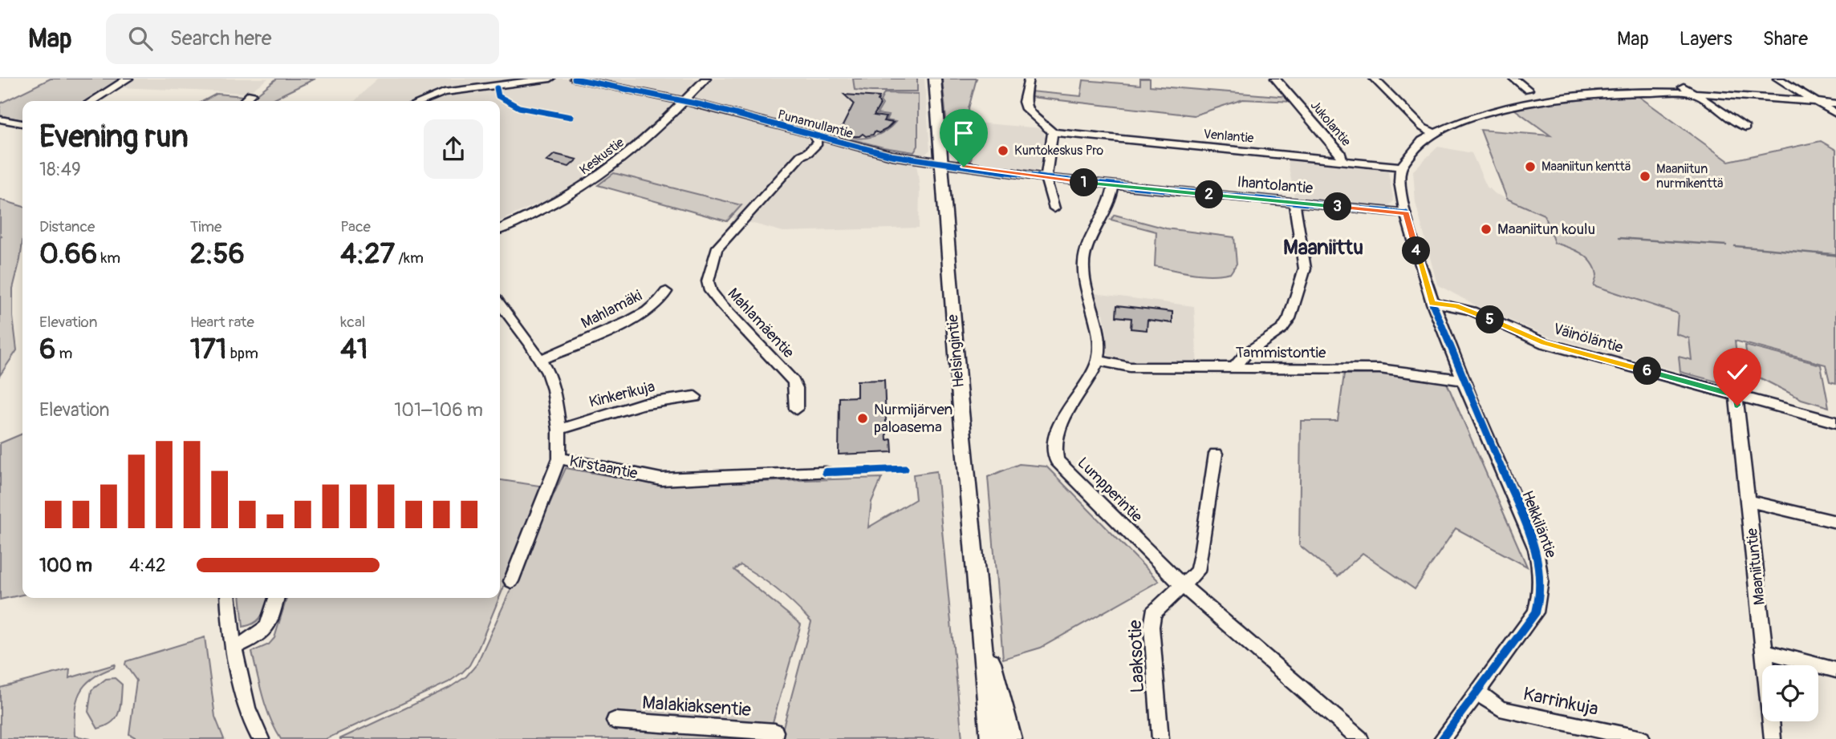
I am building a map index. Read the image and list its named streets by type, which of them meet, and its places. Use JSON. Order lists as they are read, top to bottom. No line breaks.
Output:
{"streets":{"main road":["Helsingintie"],"street":["Jukolantie","Punamullantie","Venlantie","Keskustie","Ihantolantie","Mahlamäki","Mahlamäentie","Väinöläntie","Tammistontie","Kinkerikuja","Kirstaantie","Lumpperintie","Heikkiläntie","Maaniituntie","Laaksotie","Karrinkuja","Malakiaksentie"]},"crossings":[["Jukolantie","Venlantie"],["Punamullantie","Keskustie"],["Punamullantie","Ihantolantie"],["Punamullantie","Mahlamäentie"],["Punamullantie","Helsingintie"],["Venlantie","Heikkiläntie"],["Ihantolantie","Helsingintie"],["Ihantolantie","Heikkiläntie"],["Mahlamäki","Kirstaantie"],["Väinöläntie","Heikkiläntie"],["Väinöläntie","Maaniituntie"],["Tammistontie","Lumpperintie"],["Tammistontie","Heikkiläntie"],["Kinkerikuja","Kirstaantie"],["Lumpperintie","Laaksotie"],["Heikkiläntie","Karrinkuja"]],"districts":["Maaniittu"],"places":["Kuntokeskus Pro","Maaniitun kenttä","Maaniitun nurmikenttä","Maaniitun koulu","Nurmijärven paloasema"],"page":{"header":"Map","search":"Search here","nav":["Map","Layers","Share"],"heading":["Evening run","18:49"],"pins":["1","2","3","4","5","6"],"stats":[["Distance","0.66 km"],["Time","2:56"],["Pace","4:27 /km"],["Elevation","6 m"],["Heart rate","171 bpm"],["kcal","41"]],"chart":["Elevation","101–106 m"],"list":[{"name":"100 m","note":"4:42"}]}}
